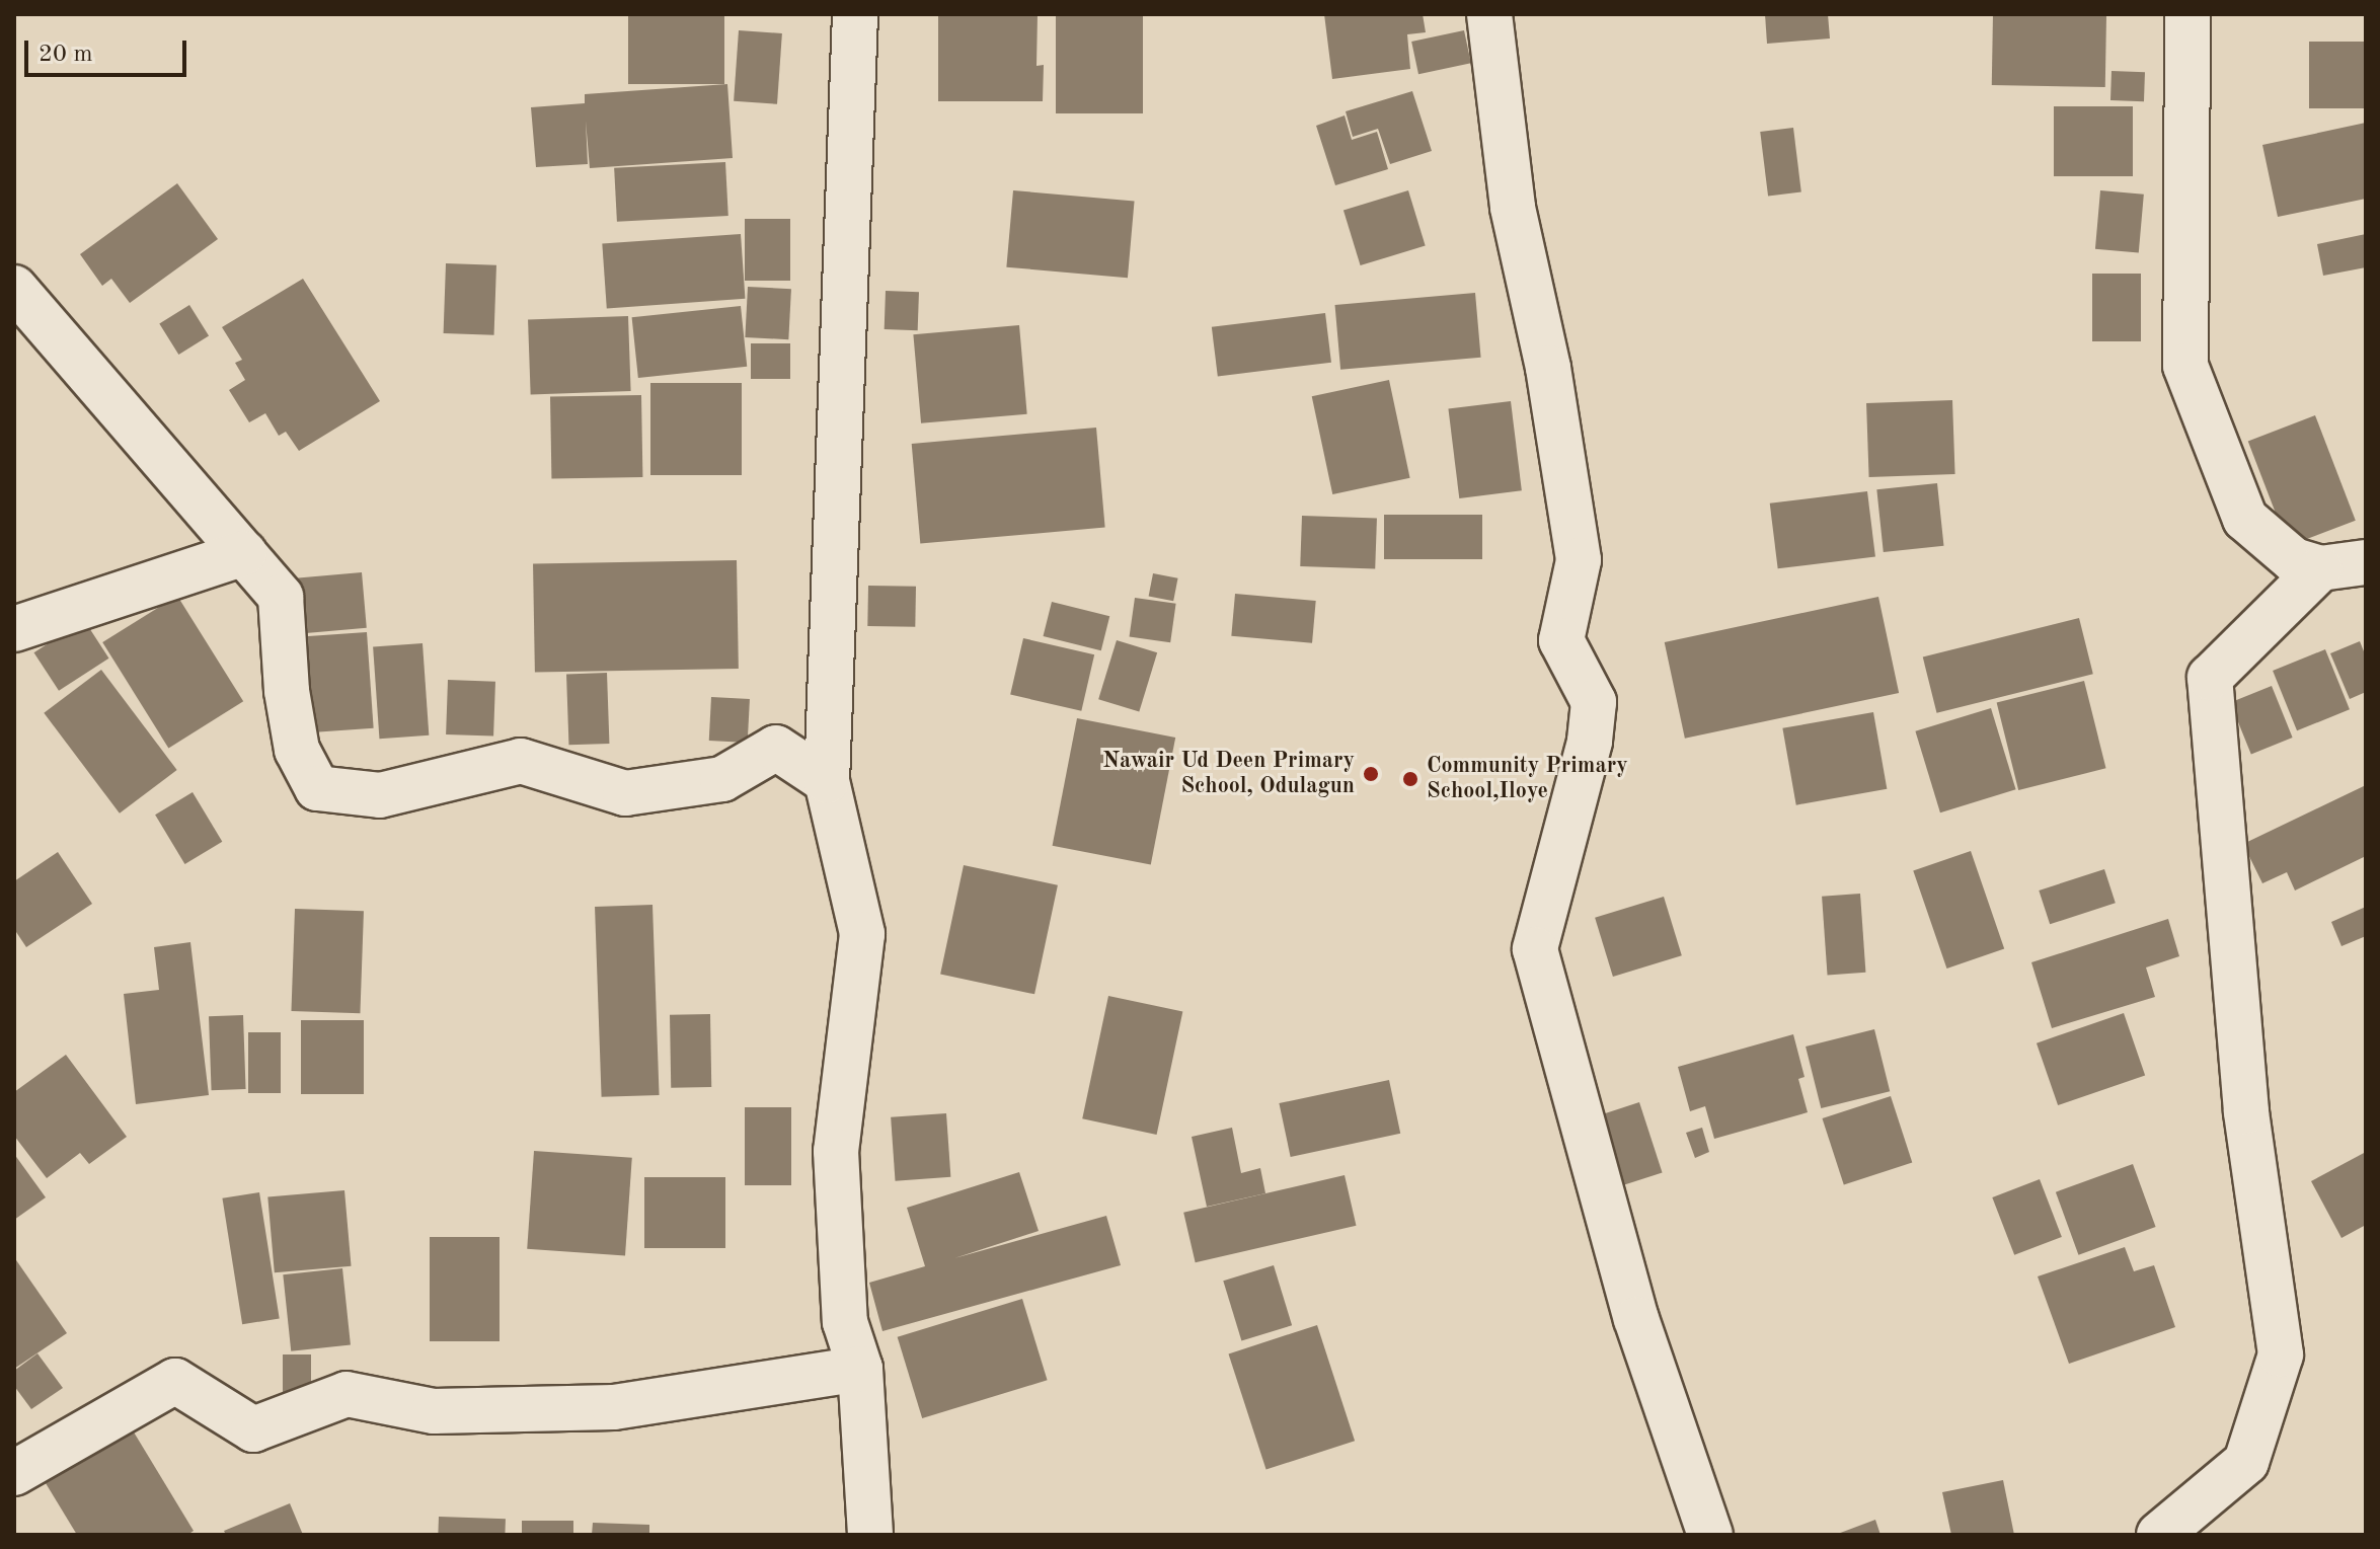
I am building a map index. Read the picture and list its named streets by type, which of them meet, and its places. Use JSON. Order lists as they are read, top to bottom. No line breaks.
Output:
{"places":["Nawair Ud Deen Primary School, Odulagun","Community Primary School,Iloye"],"scale_bar":"20 m"}
